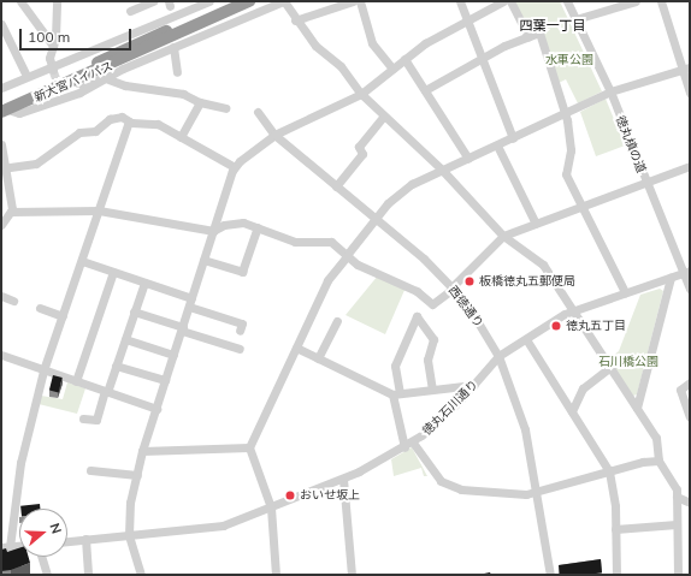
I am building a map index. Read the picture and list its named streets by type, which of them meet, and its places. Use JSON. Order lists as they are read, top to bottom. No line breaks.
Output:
{"streets":{"highway":["新大宮バイパス"],"street":["徳丸槙の道","西徳通り","徳丸石川通り"]},"crossings":[["徳丸槙の道","徳丸石川通り"],["西徳通り","徳丸石川通り"]],"districts":["四葉一丁目"],"parks":["水車公園","石川橋公園"],"places":["板橋徳丸五郵便局","徳丸五丁目","おいせ坂上"],"scale_bar":"100 m","north":"right"}
